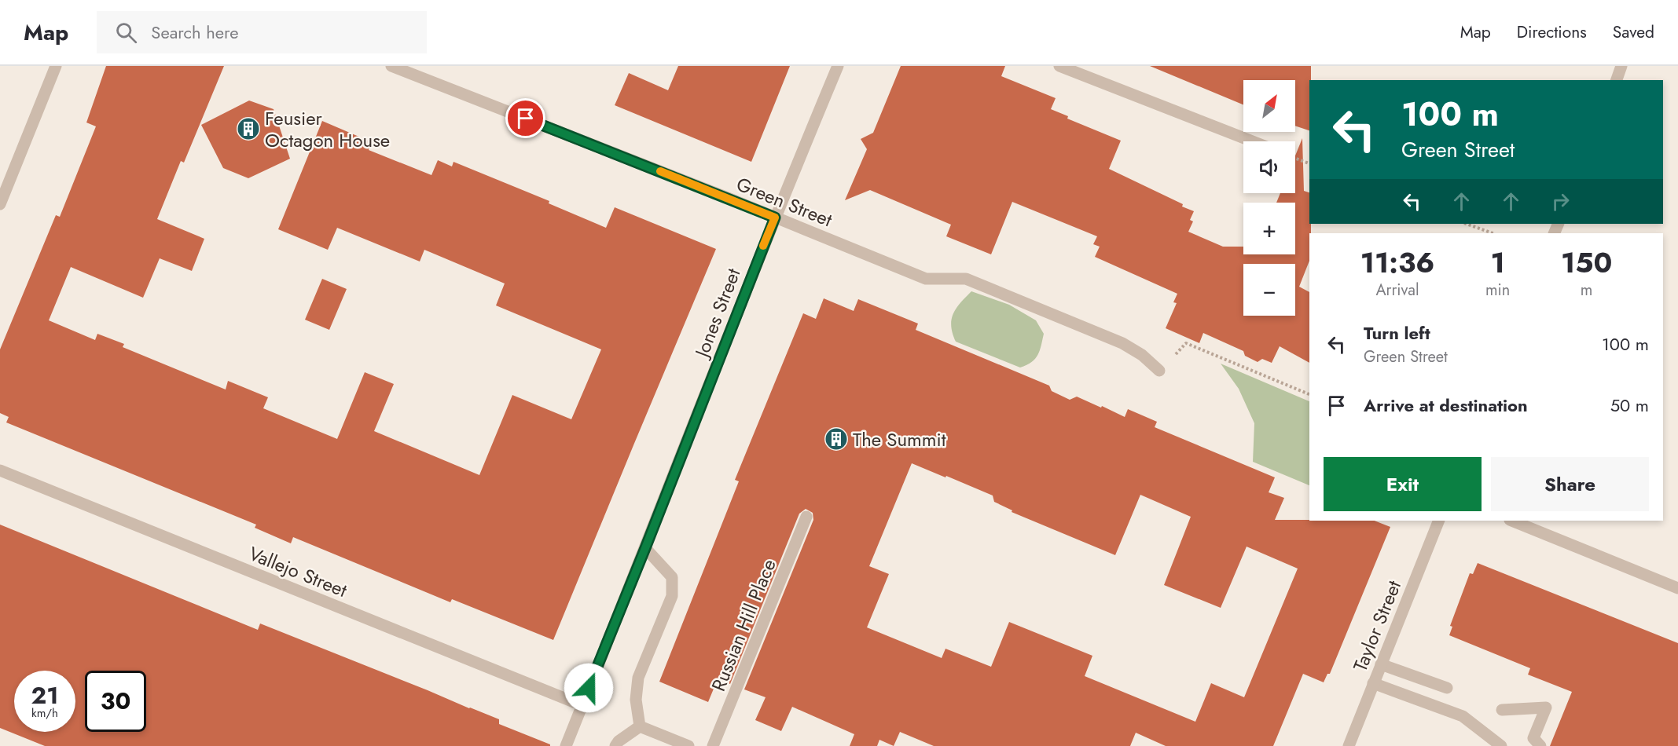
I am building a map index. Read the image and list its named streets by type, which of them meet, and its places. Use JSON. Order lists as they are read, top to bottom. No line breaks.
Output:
{"streets":{"street":["Green Street","Jones Street","Vallejo Street","Russian Hill Place","Taylor Street"]},"crossings":[["Green Street","Jones Street"],["Jones Street","Vallejo Street"]],"places":{"building":["Feusier Octagon House","The Summit"]},"north":"top right","page":{"header":"Map","search":"Search here","nav":["Map","Directions","Saved"],"map_buttons":["+","−"],"turn":["100 m","Green Street"],"eta":["11:36","Arrival","1","min","150","m"],"list":[{"name":"Turn left","note":"Green Street","value":"100 m"},{"name":"Arrive at destination","value":"50 m"}],"buttons":["Exit","Share"],"speed":"21 km/h","limit":"30"}}
